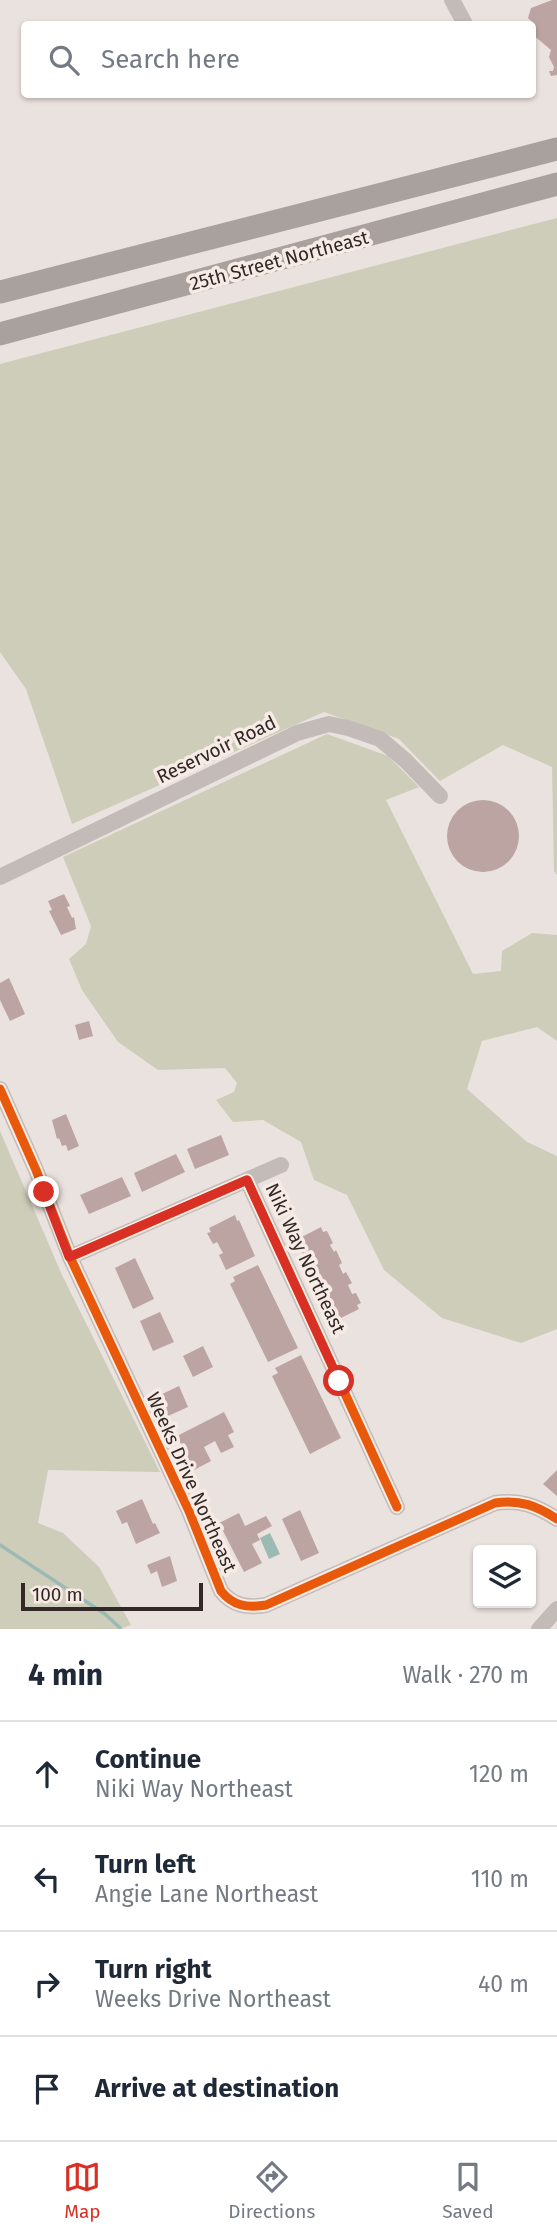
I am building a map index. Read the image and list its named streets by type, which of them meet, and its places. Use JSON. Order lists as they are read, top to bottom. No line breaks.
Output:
{"streets":{"highway":["25th Street Northeast"],"street":["Reservoir Road","Niki Way Northeast","Weeks Drive Northeast"]},"scale_bar":"100 m","page":{"search":"Search here","scale":"100 m","heading":["4 min","Walk · 270 m"],"list":[["Continue","Niki Way Northeast","120 m"],["Turn left","Angie Lane Northeast","110 m"],["Turn right","Weeks Drive Northeast","40 m"],"Arrive at destination"],"nav":["Map","Directions","Saved"]}}
